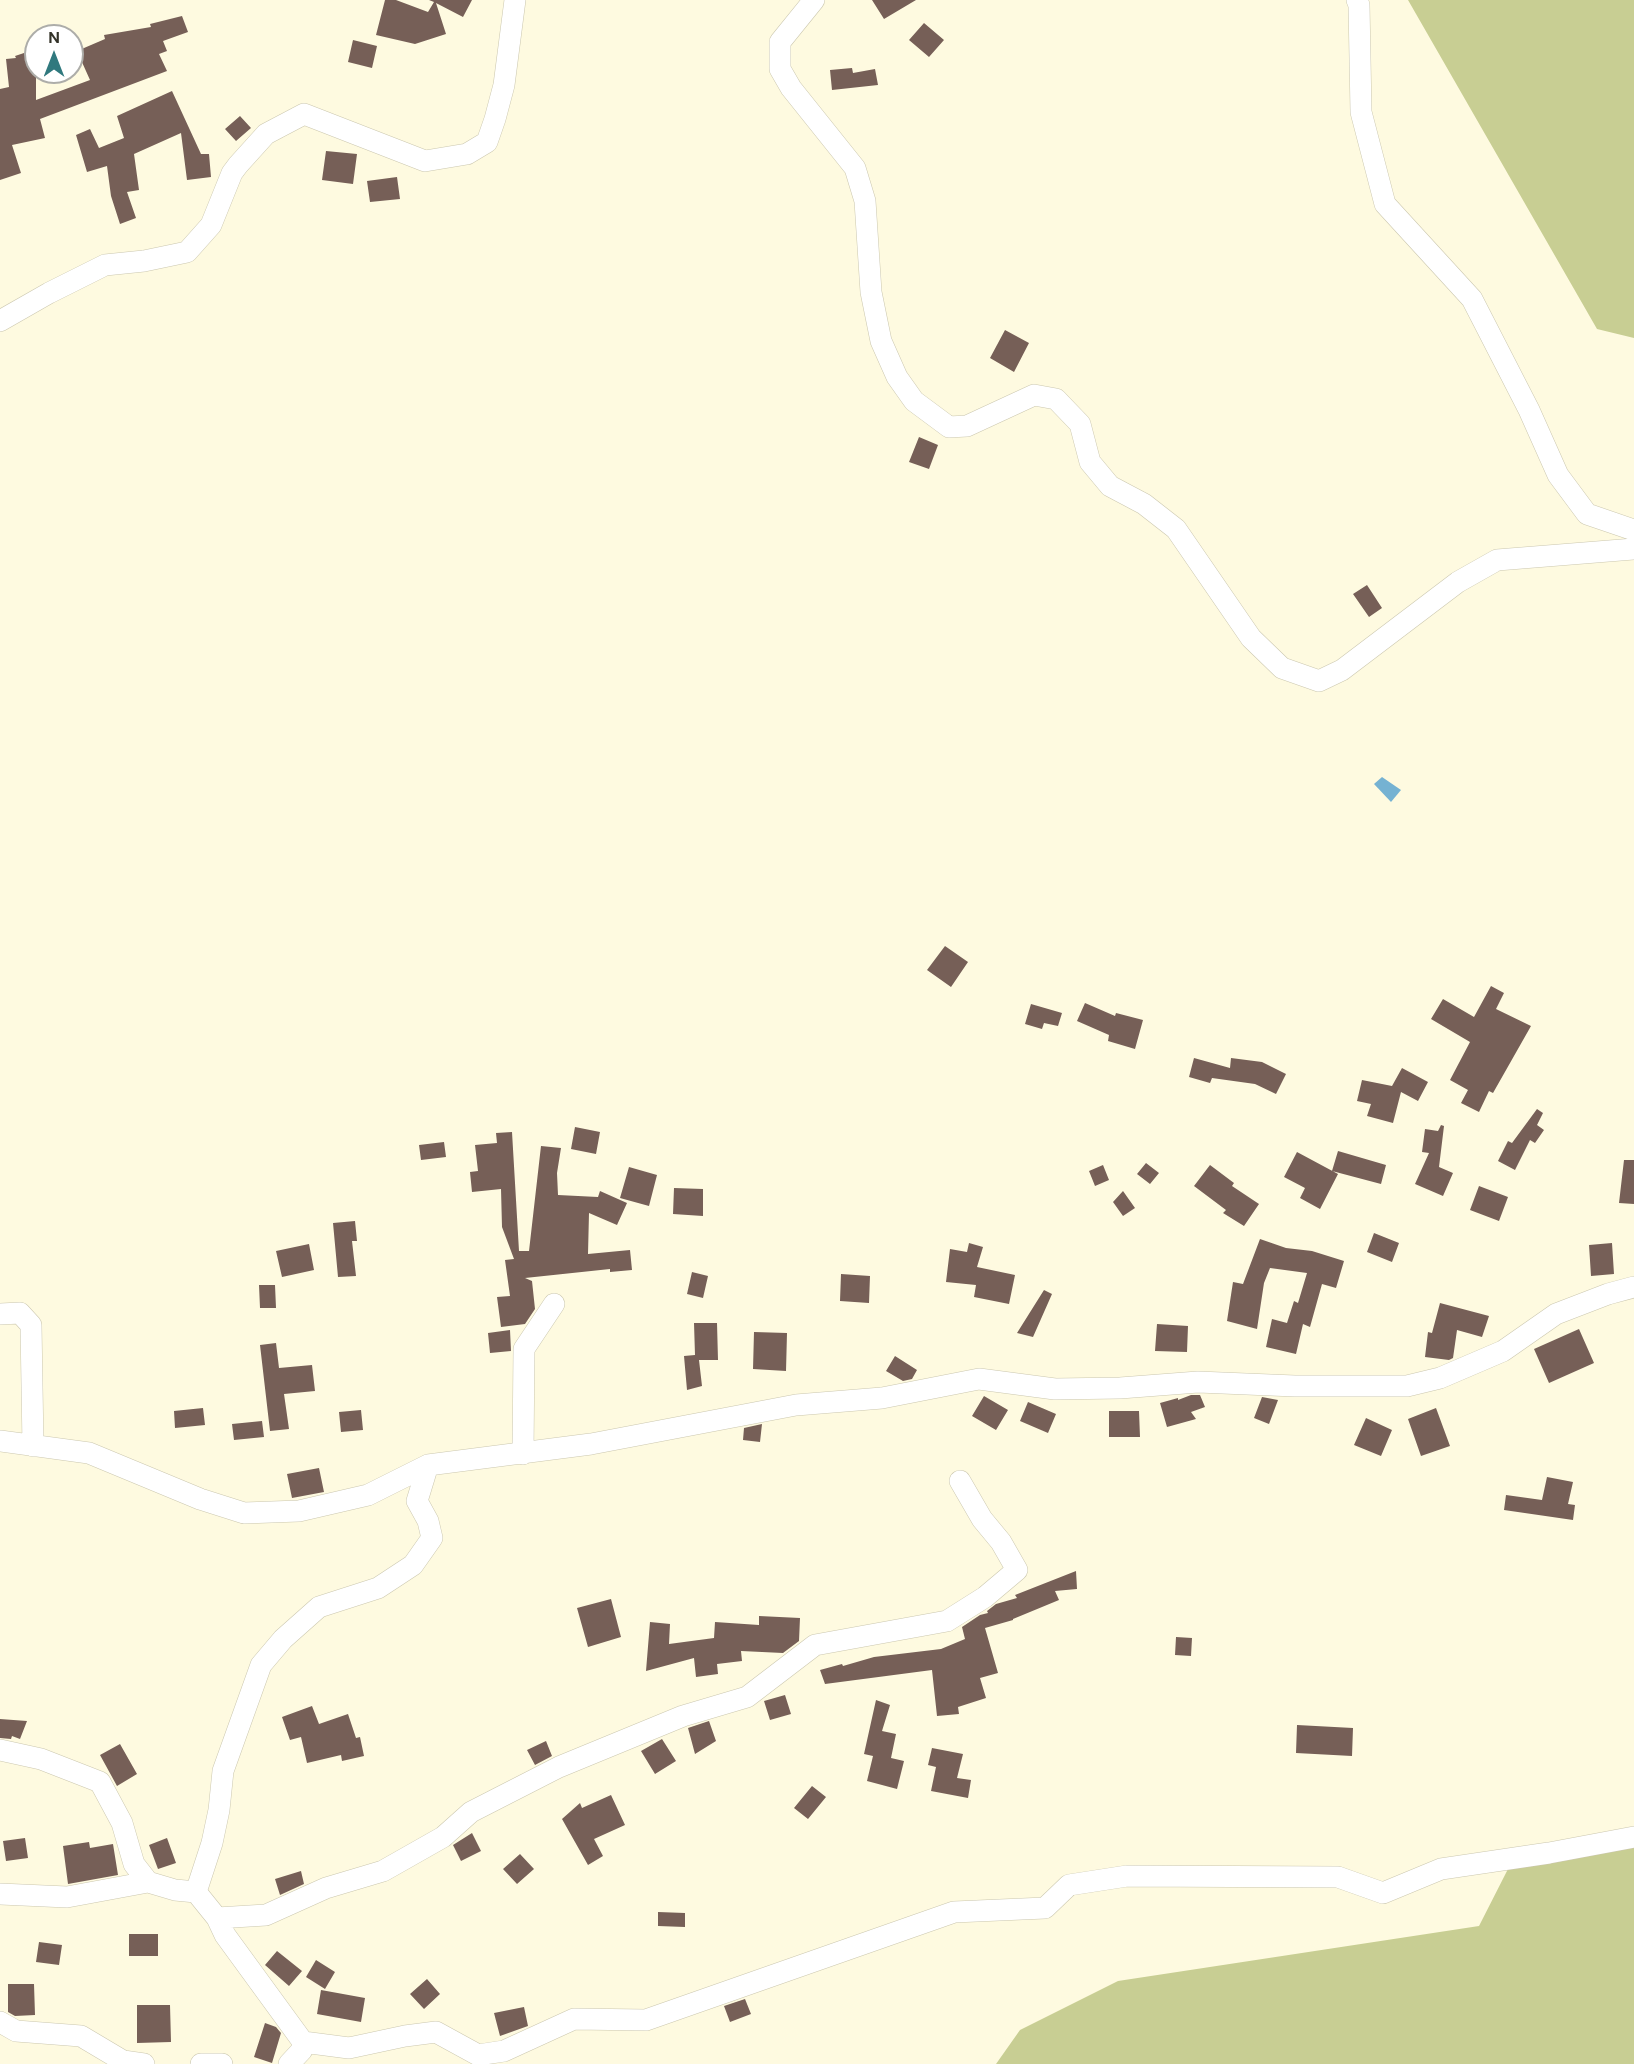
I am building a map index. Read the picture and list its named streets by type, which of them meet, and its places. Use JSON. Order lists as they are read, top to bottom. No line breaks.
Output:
{"north":"top"}
